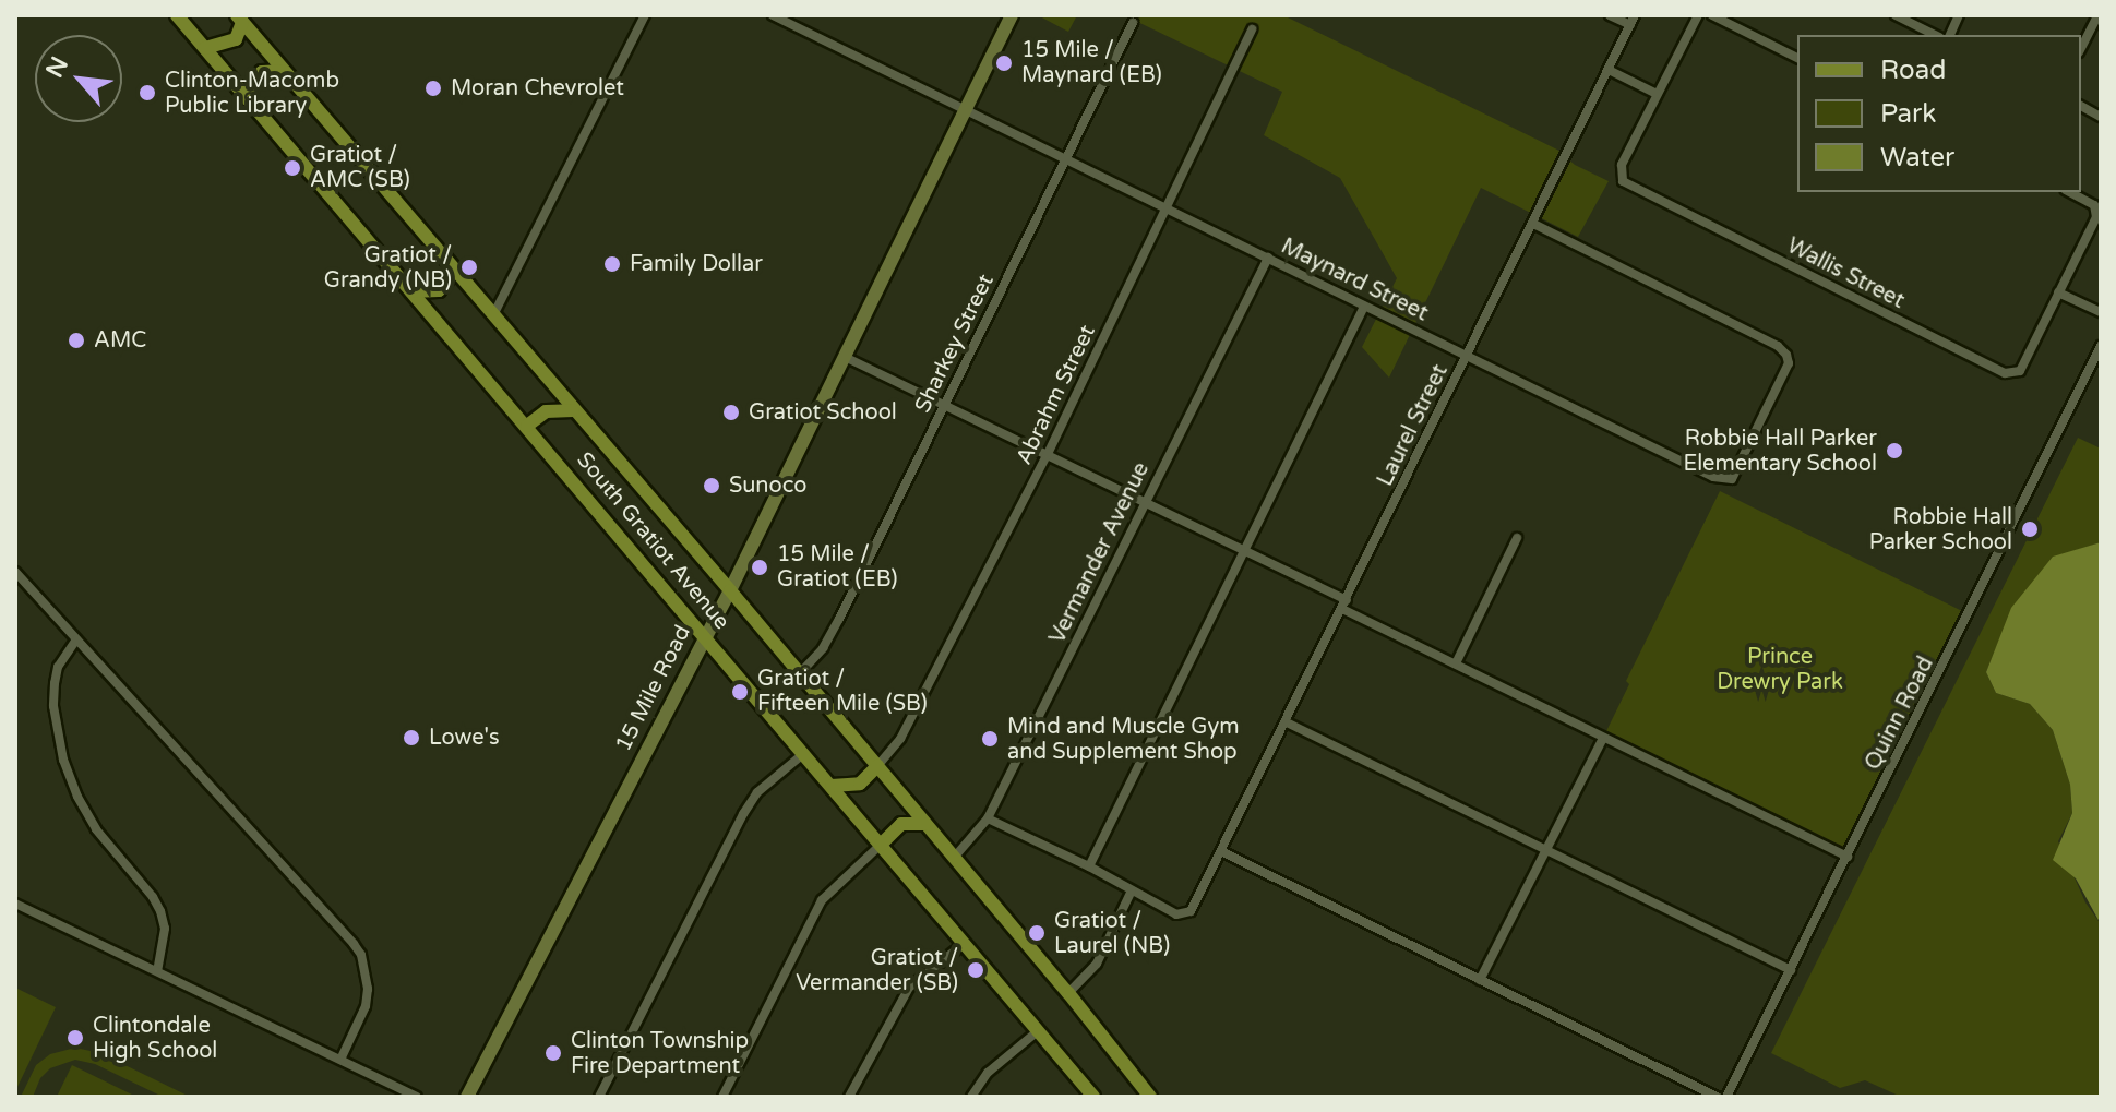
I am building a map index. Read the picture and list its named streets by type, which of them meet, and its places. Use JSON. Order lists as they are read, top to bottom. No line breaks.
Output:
{"streets":{"main road":["South Gratiot Avenue","15 Mile Road"],"street":["Wallis Street","Maynard Street","Sharkey Street","Abrahm Street","Laurel Street","Vermander Avenue","Quinn Road"]},"crossings":[["Maynard Street","Sharkey Street"],["Maynard Street","Abrahm Street"],["Maynard Street","Laurel Street"],["Maynard Street","Vermander Avenue"],["Maynard Street","15 Mile Road"],["Sharkey Street","South Gratiot Avenue"],["Abrahm Street","South Gratiot Avenue"],["South Gratiot Avenue","Vermander Avenue"],["South Gratiot Avenue","15 Mile Road"]],"parks":["Prince Drewry Park"],"places":["15 Mile / Maynard (EB)","Moran Chevrolet","Clinton-Macomb Public Library","Gratiot / AMC (SB)","Family Dollar","Gratiot / Grandy (NB)","AMC","Gratiot School","Robbie Hall Parker Elementary School","Sunoco","Robbie Hall Parker School","15 Mile / Gratiot (EB)","Gratiot / Fifteen Mile (SB)","Lowe's","Mind and Muscle Gym and Supplement Shop","Gratiot / Laurel (NB)","Gratiot / Vermander (SB)","Clintondale High School","Clinton Township Fire Department"],"legend":["Road","Park","Water"],"north":"top left"}
